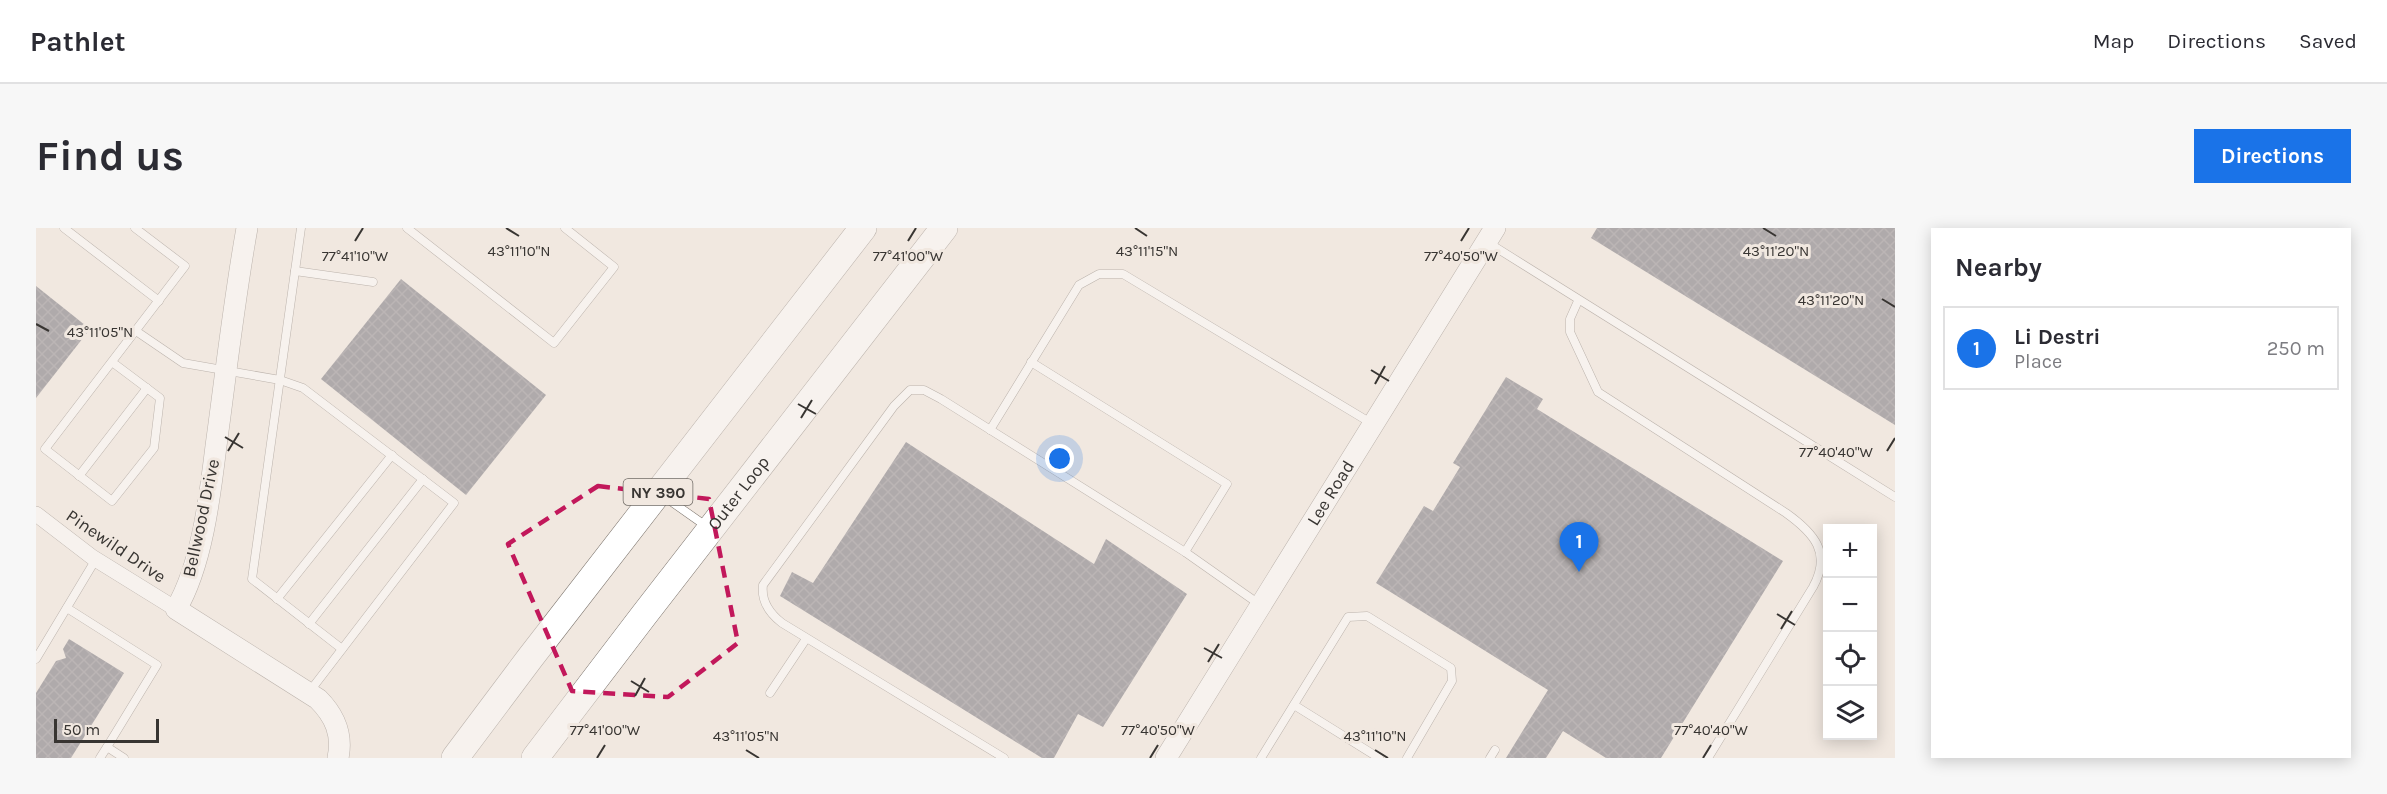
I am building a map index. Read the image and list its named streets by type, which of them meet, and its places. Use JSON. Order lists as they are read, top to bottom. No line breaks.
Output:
{"streets":{"highway":["NY 390","Outer Loop"],"street":["Lee Road","Bellwood Drive","Pinewild Drive"]},"crossings":[["Bellwood Drive","Pinewild Drive"]],"scale_bar":"50 m","page":{"header":"Pathlet","nav":["Map","Directions","Saved"],"buttons":"Directions","title":"Find us","heading":"Nearby","list":[{"mark":"1","name":"Li Destri","note":"Place","value":"250 m"}],"pins":"1","map_buttons":["+","−"],"scale":"50 m"},"coordinates":["43°11'10\"N","43°11'15\"N","43°11'20\"N","77°41'10\"W","77°40'50\"W","77°41'00\"W","43°11'05\"N","77°40'40\"W"]}
